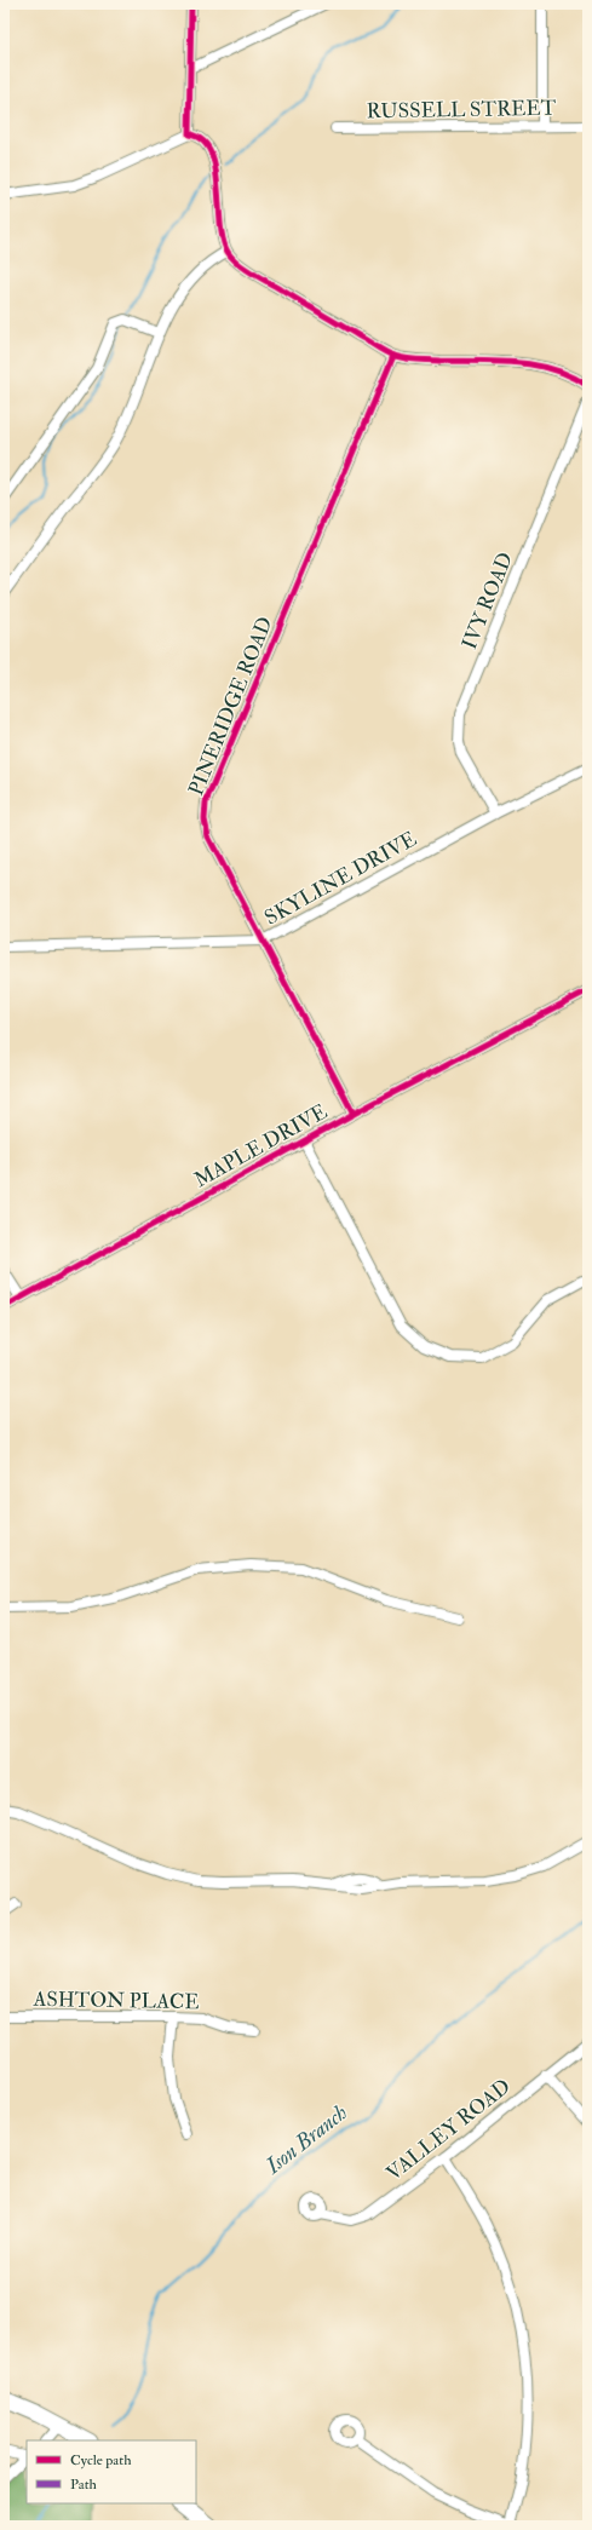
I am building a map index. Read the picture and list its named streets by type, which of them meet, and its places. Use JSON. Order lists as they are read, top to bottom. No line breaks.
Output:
{"streets":{"street":["RUSSELL STREET","IVY ROAD","PINERIDGE ROAD","SKYLINE DRIVE","MAPLE DRIVE","ASHTON PLACE","VALLEY ROAD"]},"crossings":[["IVY ROAD","SKYLINE DRIVE"],["PINERIDGE ROAD","SKYLINE DRIVE"],["PINERIDGE ROAD","MAPLE DRIVE"]],"water":["Ison Branch"],"legend":["Cycle path","Path"]}
